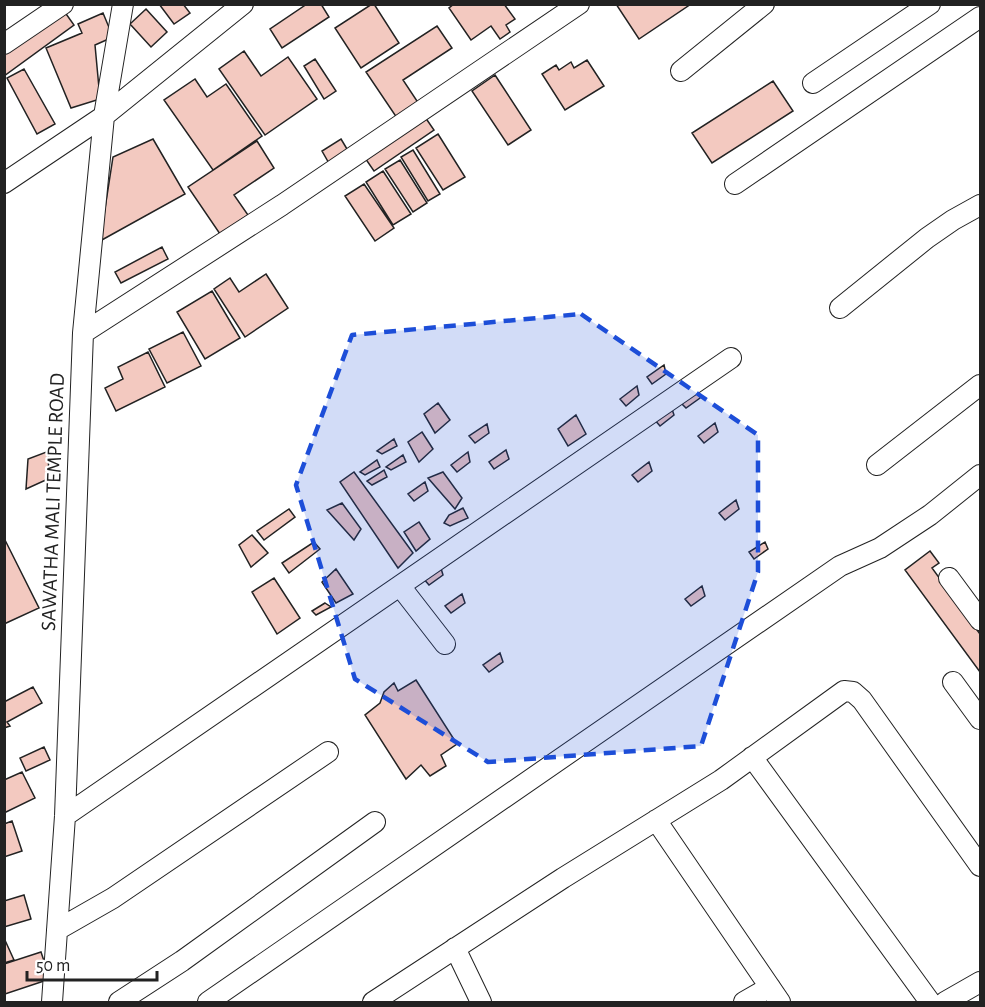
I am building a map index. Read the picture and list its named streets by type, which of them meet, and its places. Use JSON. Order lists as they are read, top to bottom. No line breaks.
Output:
{"streets":{"street":["SAWATHA MALI TEMPLE ROAD"]},"scale_bar":"50 m"}
